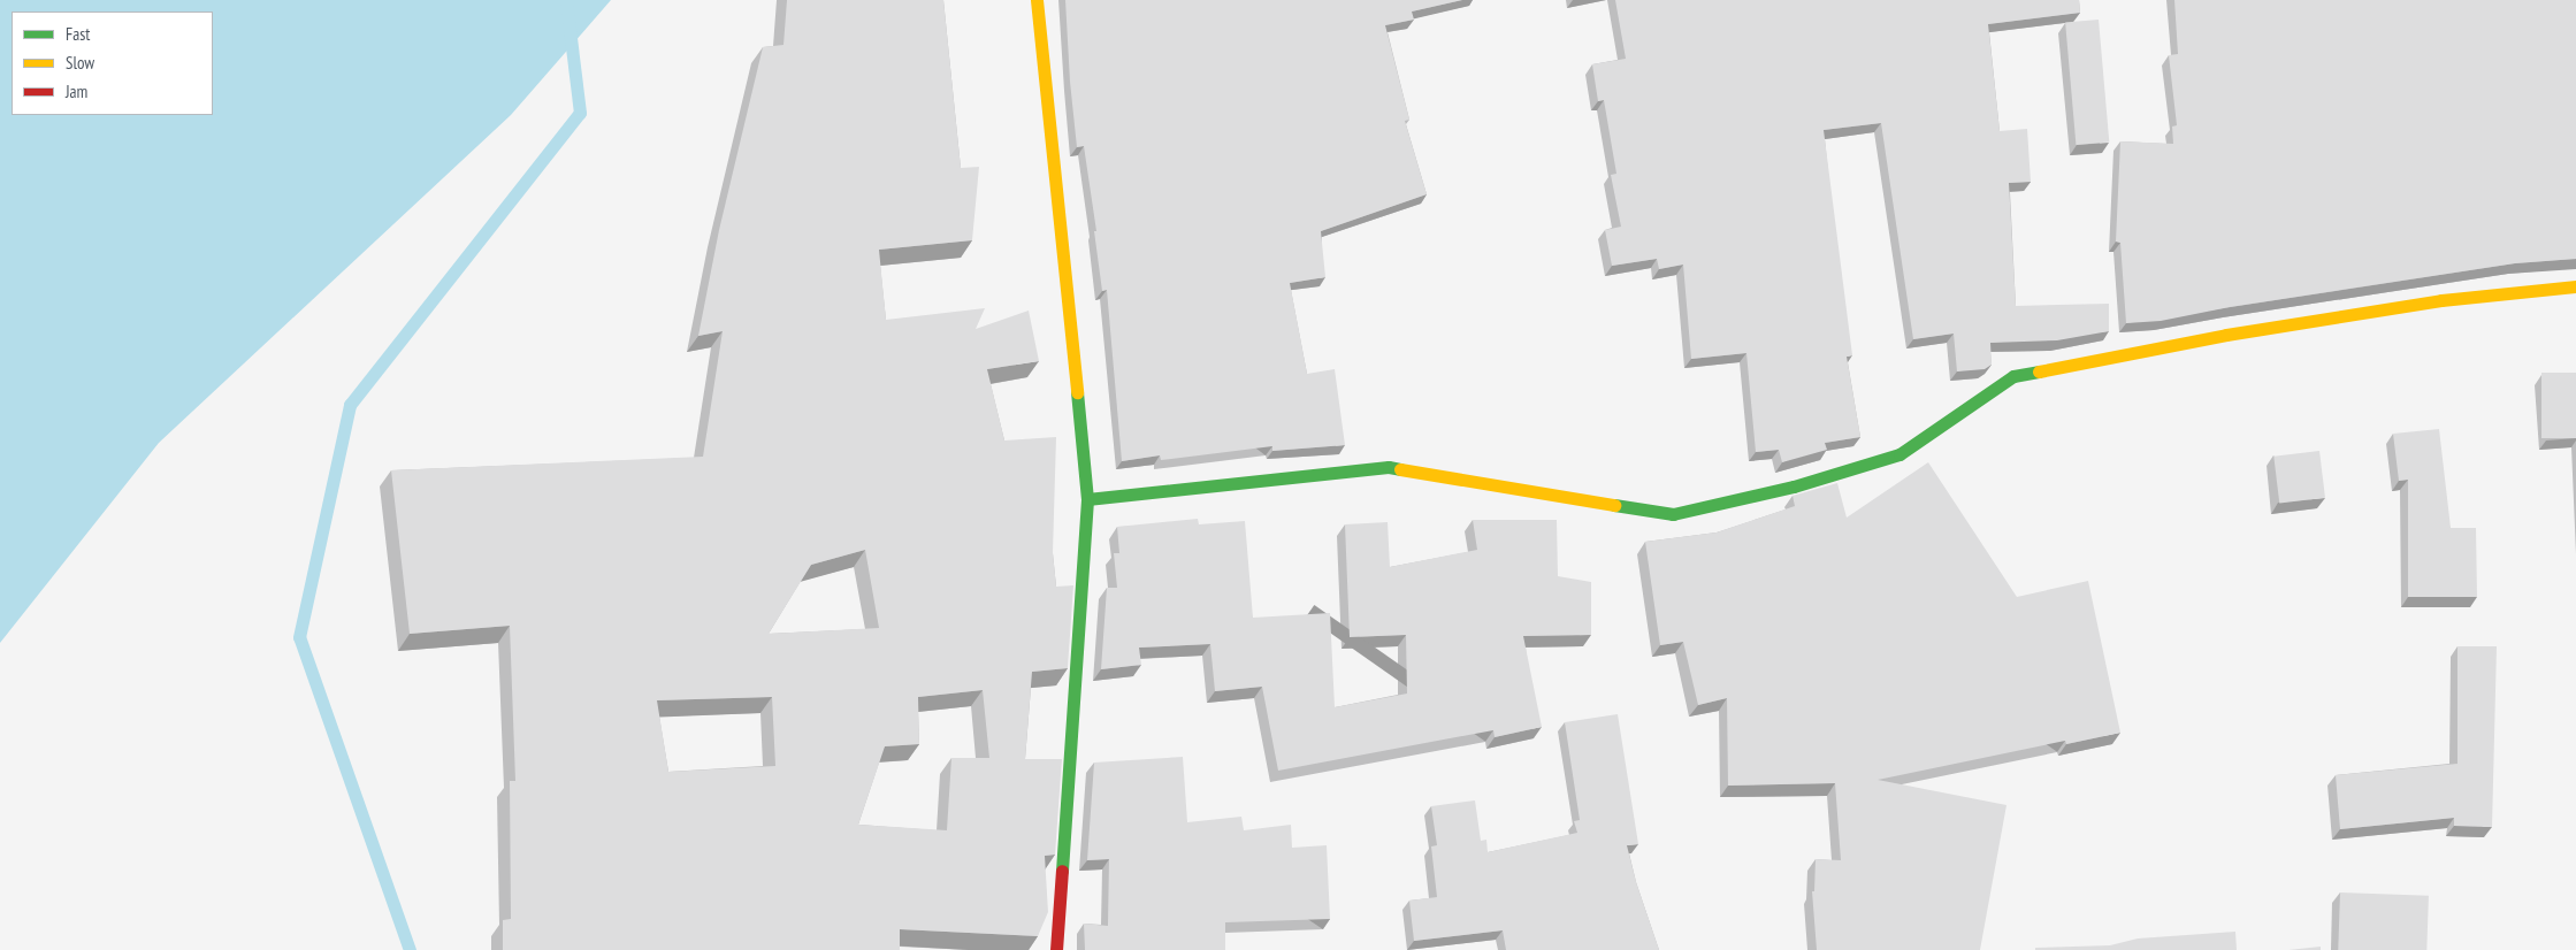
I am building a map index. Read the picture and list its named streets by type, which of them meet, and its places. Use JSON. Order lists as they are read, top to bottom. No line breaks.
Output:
{"legend":["Fast","Slow","Jam"]}
